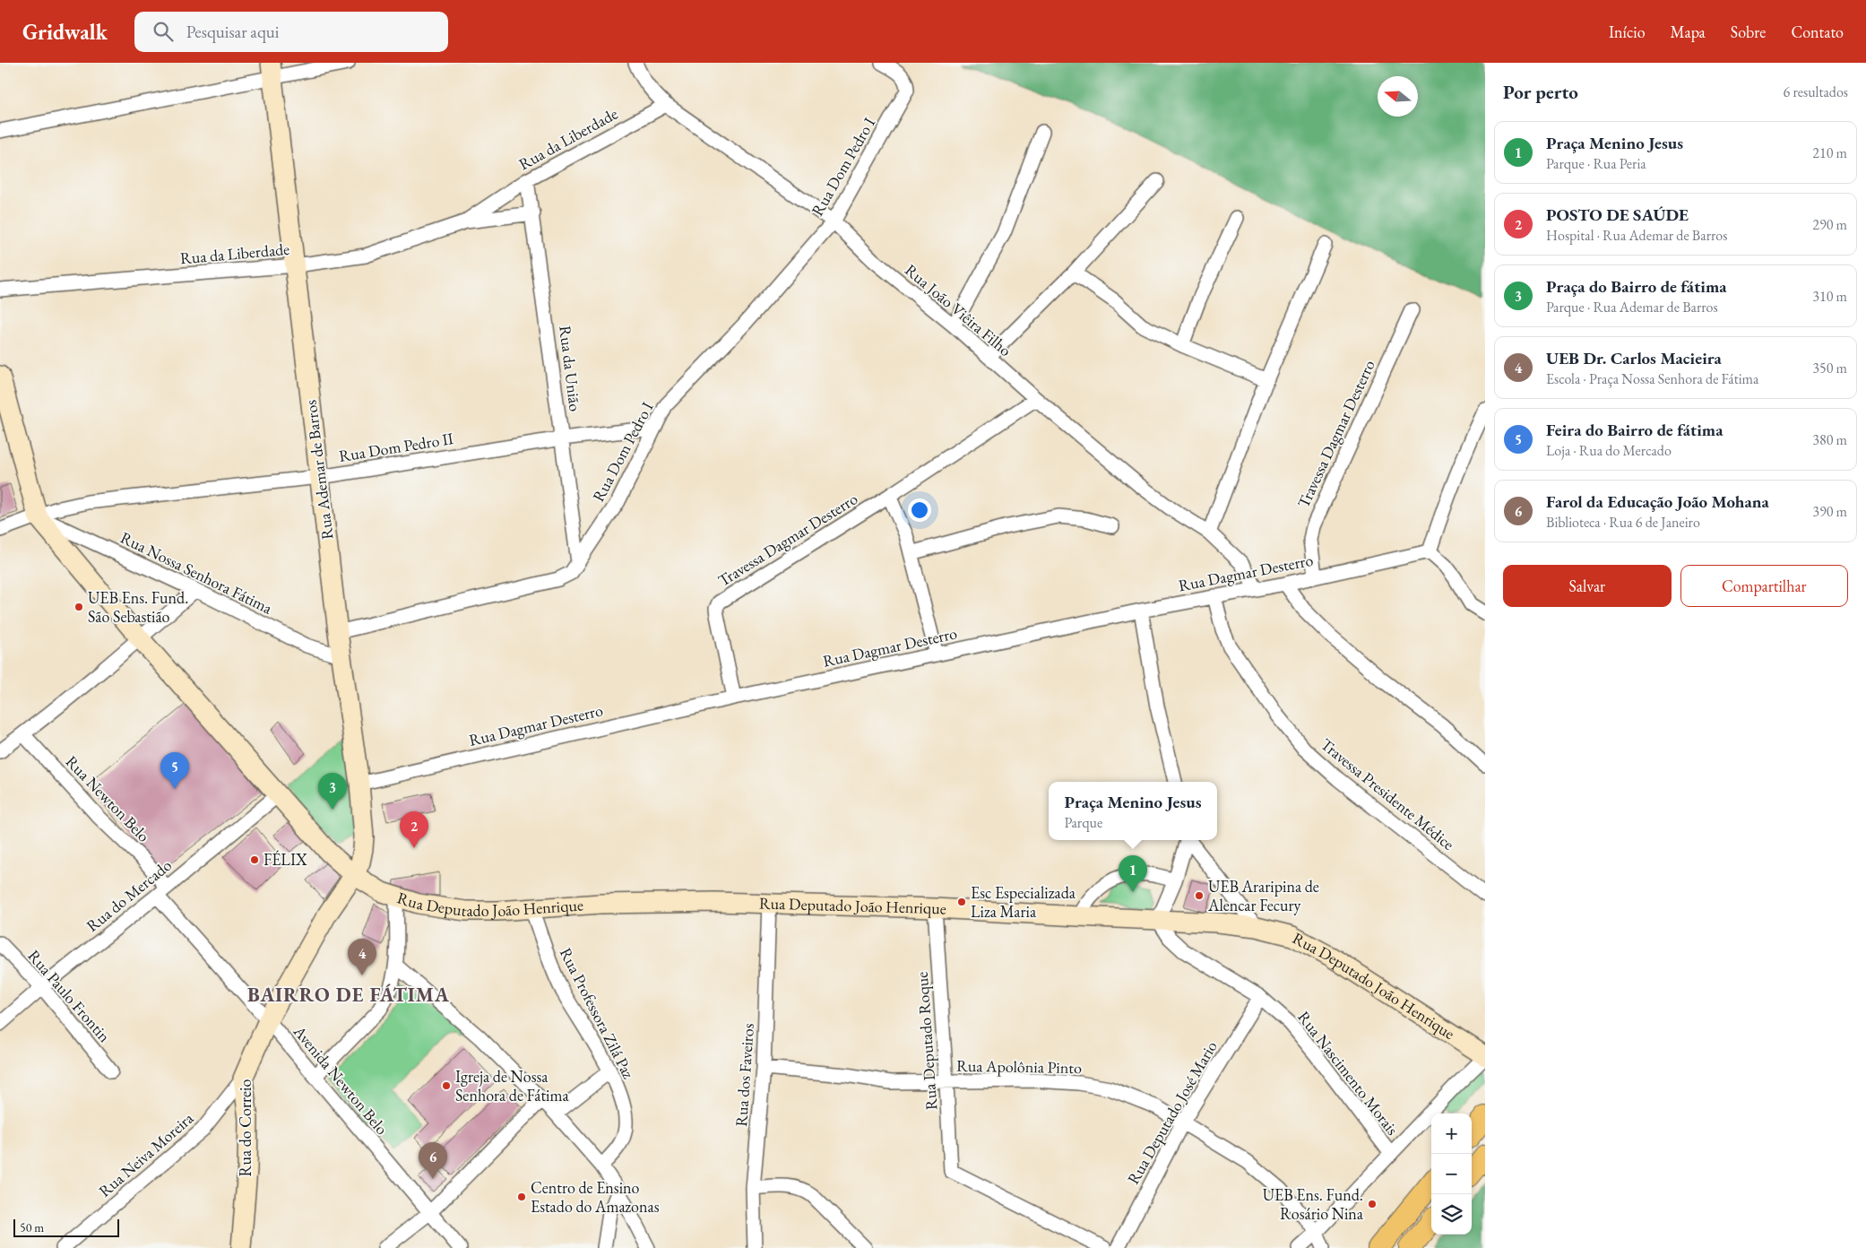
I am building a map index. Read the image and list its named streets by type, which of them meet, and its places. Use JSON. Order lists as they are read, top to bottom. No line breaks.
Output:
{"streets":{"main road":["Rua Ademar de Barros","Rua Deputado João Henrique","Rua do Correio"],"street":["Rua da Liberdade","Rua Dom Pedro I","Rua João Viêira Filho","Rua da União","Travessa Dagmar Desterro","Rua Dom Pedro II","Rua Nossa Senhora Fátima","Rua Dagmar Desterro","Travessa Presidente Médice","Rua Newton Belo","Rua do Mercado","Rua Paulo Frontin","Rua Professora Zilá Paz","Rua Deputado Roque","Rua Apolônia Pinto","Rua Nascimento Morais","Rua dos Faveiros","Avenida Newton Belo","Rua Deputado José Mario","Rua Neiva Moreira"]},"crossings":[["Rua da Liberdade","Rua João Viêira Filho"],["Rua da Liberdade","Rua da União"],["Rua da Liberdade","Rua Ademar de Barros"],["Rua Dom Pedro I","Rua João Viêira Filho"],["Rua Dom Pedro I","Rua da União"],["Rua Dom Pedro I","Rua Dom Pedro II"],["Rua Dom Pedro I","Rua Ademar de Barros"],["Rua João Viêira Filho","Travessa Dagmar Desterro"],["Rua João Viêira Filho","Rua Dagmar Desterro"],["Rua da União","Rua Dom Pedro II"],["Travessa Dagmar Desterro","Rua Dagmar Desterro"],["Rua Dom Pedro II","Rua Ademar de Barros"],["Rua Dom Pedro II","Rua Nossa Senhora Fátima"],["Rua Dom Pedro II","Rua Deputado João Henrique"],["Rua Ademar de Barros","Rua Nossa Senhora Fátima"],["Rua Ademar de Barros","Rua Dagmar Desterro"],["Rua Ademar de Barros","Rua Deputado João Henrique"],["Rua Ademar de Barros","Rua do Correio"],["Rua Nossa Senhora Fátima","Rua Deputado João Henrique"],["Rua Dagmar Desterro","Travessa Presidente Médice"],["Rua Newton Belo","Rua do Mercado"],["Rua Newton Belo","Avenida Newton Belo"],["Rua do Mercado","Rua Deputado João Henrique"],["Rua do Mercado","Rua Paulo Frontin"],["Rua do Mercado","Avenida Newton Belo"],["Rua Deputado João Henrique","Rua Professora Zilá Paz"],["Rua Deputado João Henrique","Rua Deputado Roque"],["Rua Deputado João Henrique","Rua Nascimento Morais"],["Rua Deputado João Henrique","Rua dos Faveiros"],["Rua Deputado João Henrique","Rua do Correio"],["Rua Deputado Roque","Rua Apolônia Pinto"],["Rua Apolônia Pinto","Rua dos Faveiros"],["Rua Apolônia Pinto","Rua Deputado José Mario"],["Rua Nascimento Morais","Rua Deputado José Mario"],["Avenida Newton Belo","Rua do Correio"],["Rua do Correio","Rua Neiva Moreira"]],"districts":["BAIRRO DE FÁTIMA"],"places":["UEB Ens. Fund. São Sebastião","FÉLIX","UEB Araripina de Alencar Fecury","Esc Especializada Liza Maria","Igreja de Nossa Senhora de Fátima","Centro de Ensino Estado do Amazonas","UEB Ens. Fund. Rosário Nina"],"scale_bar":"50 m","north":"left","page":{"header":"Gridwalk","search":"Pesquisar aqui","nav":["Início","Mapa","Sobre","Contato"],"heading":["Por perto","6 resultados"],"list":[{"mark":"1","name":"Praça Menino Jesus","note":"Parque · Rua Peria","value":"210 m"},{"mark":"2","name":"POSTO DE SAÚDE","note":"Hospital · Rua Ademar de Barros","value":"290 m"},{"mark":"3","name":"Praça do Bairro de fátima","note":"Parque · Rua Ademar de Barros","value":"310 m"},{"mark":"4","name":"UEB Dr. Carlos Macieira","note":"Escola · Praça Nossa Senhora de Fátima","value":"350 m"},{"mark":"5","name":"Feira do Bairro de fátima","note":"Loja · Rua do Mercado","value":"380 m"},{"mark":"6","name":"Farol da Educação João Mohana","note":"Biblioteca · Rua 6 de Janeiro","value":"390 m"}],"buttons":["Salvar","Compartilhar"],"pins":["5","3","2","1","4","6"],"popup":["Praça Menino Jesus","Parque"],"map_buttons":["+","−"],"scale":"50 m"}}
